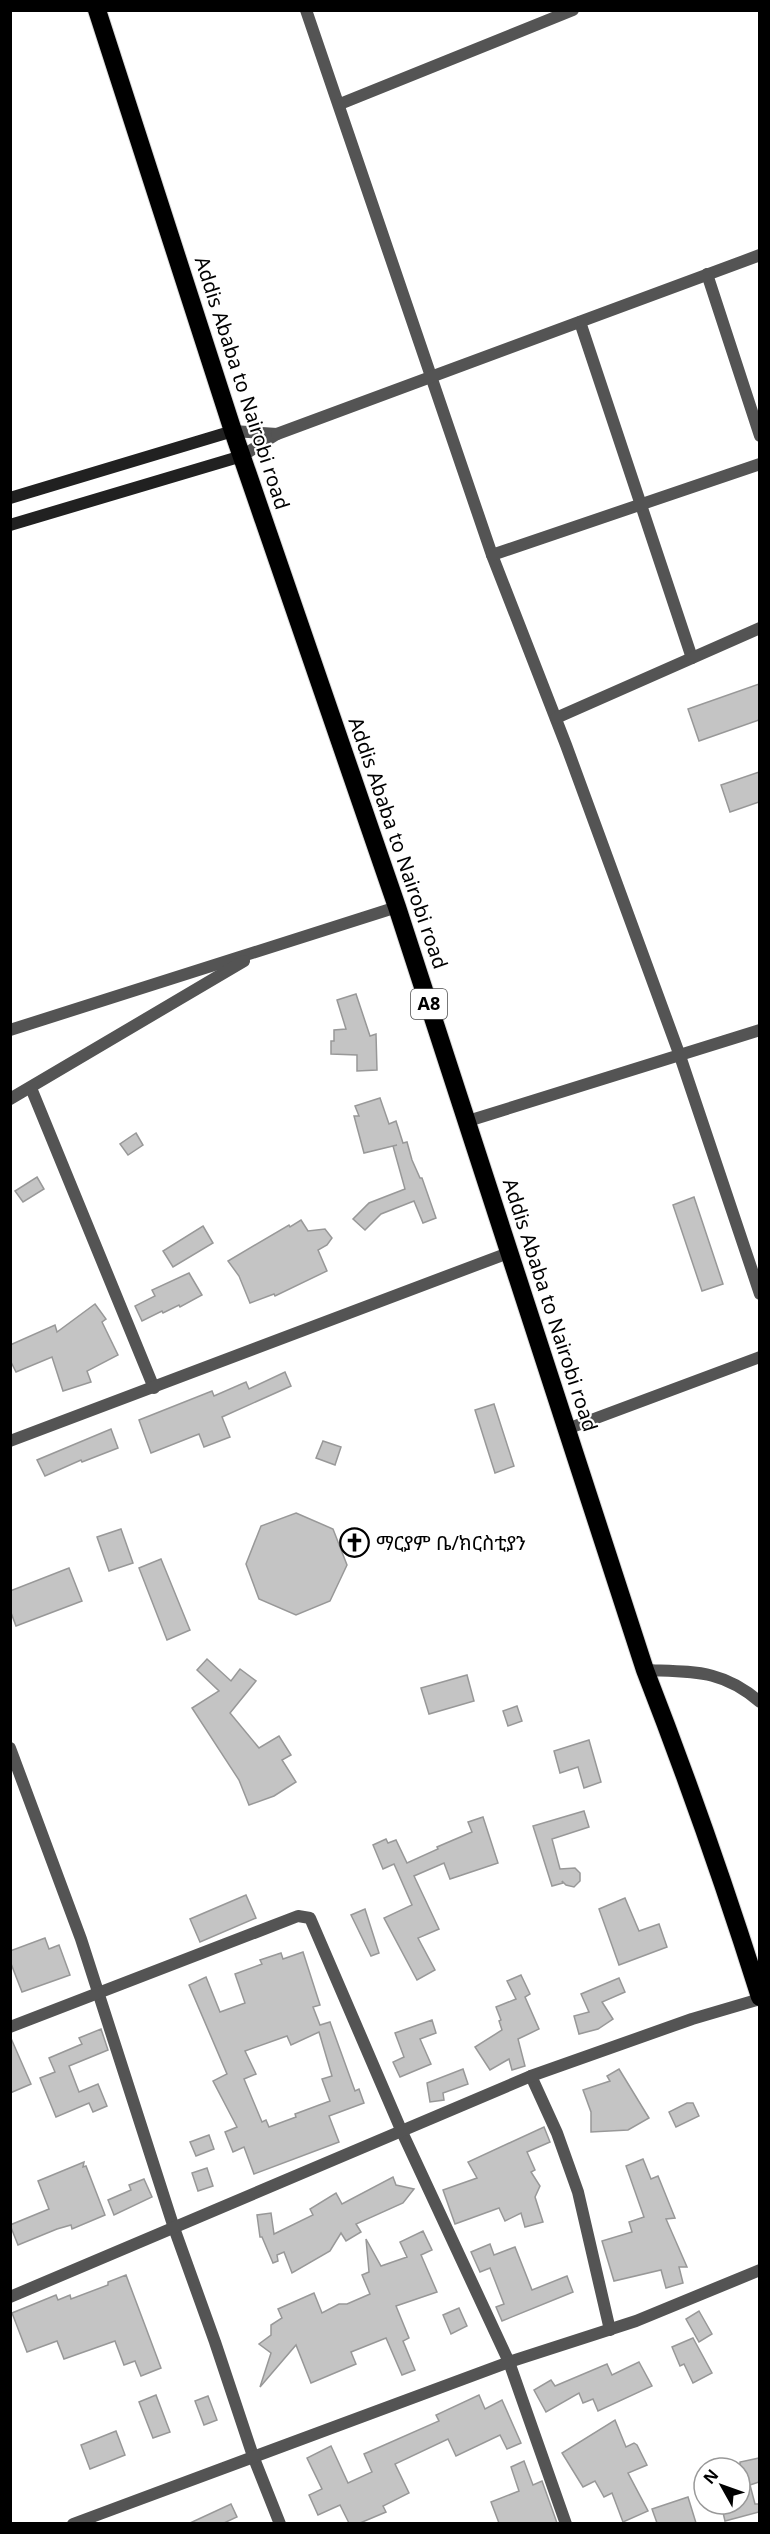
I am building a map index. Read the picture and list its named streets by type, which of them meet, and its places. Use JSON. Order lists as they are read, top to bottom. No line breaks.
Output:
{"streets":{"highway":["Addis Ababa to Nairobi road","A8"]},"places":{"church":["ማርያም ቤ/ክርስቲያን"]},"north":"top left"}
